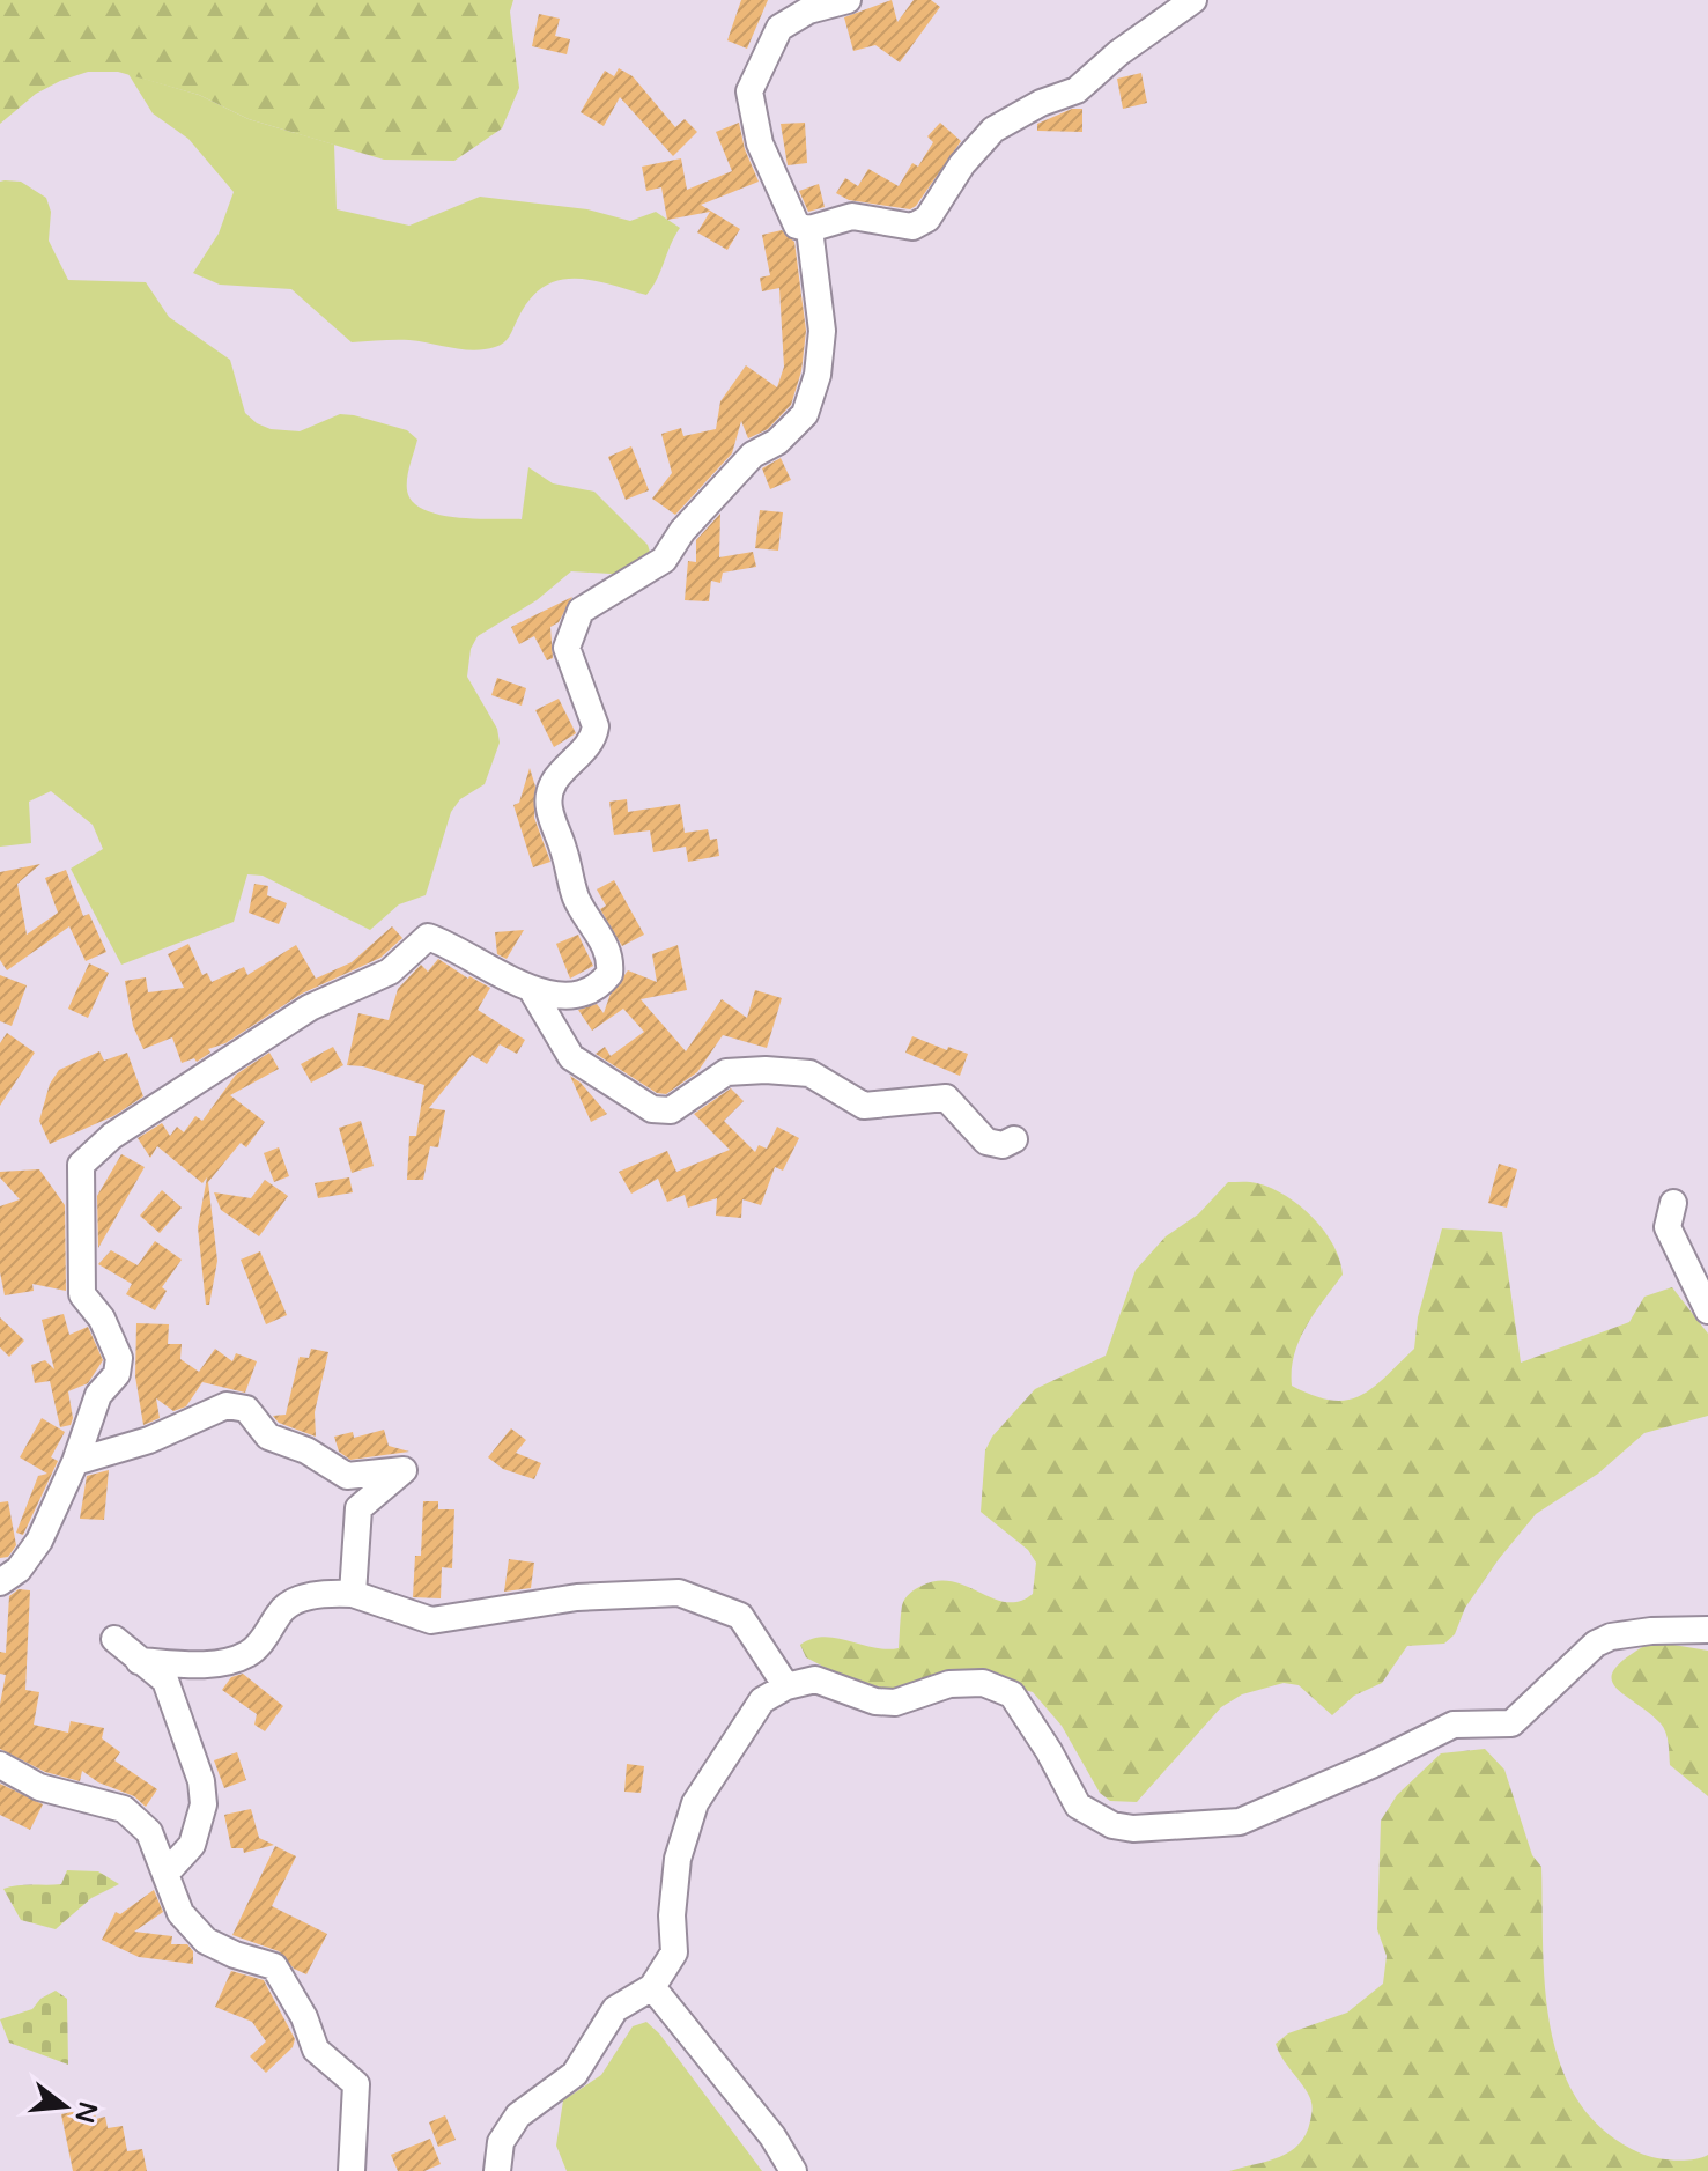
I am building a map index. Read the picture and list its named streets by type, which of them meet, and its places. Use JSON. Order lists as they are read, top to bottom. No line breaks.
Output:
{"north":"right"}
